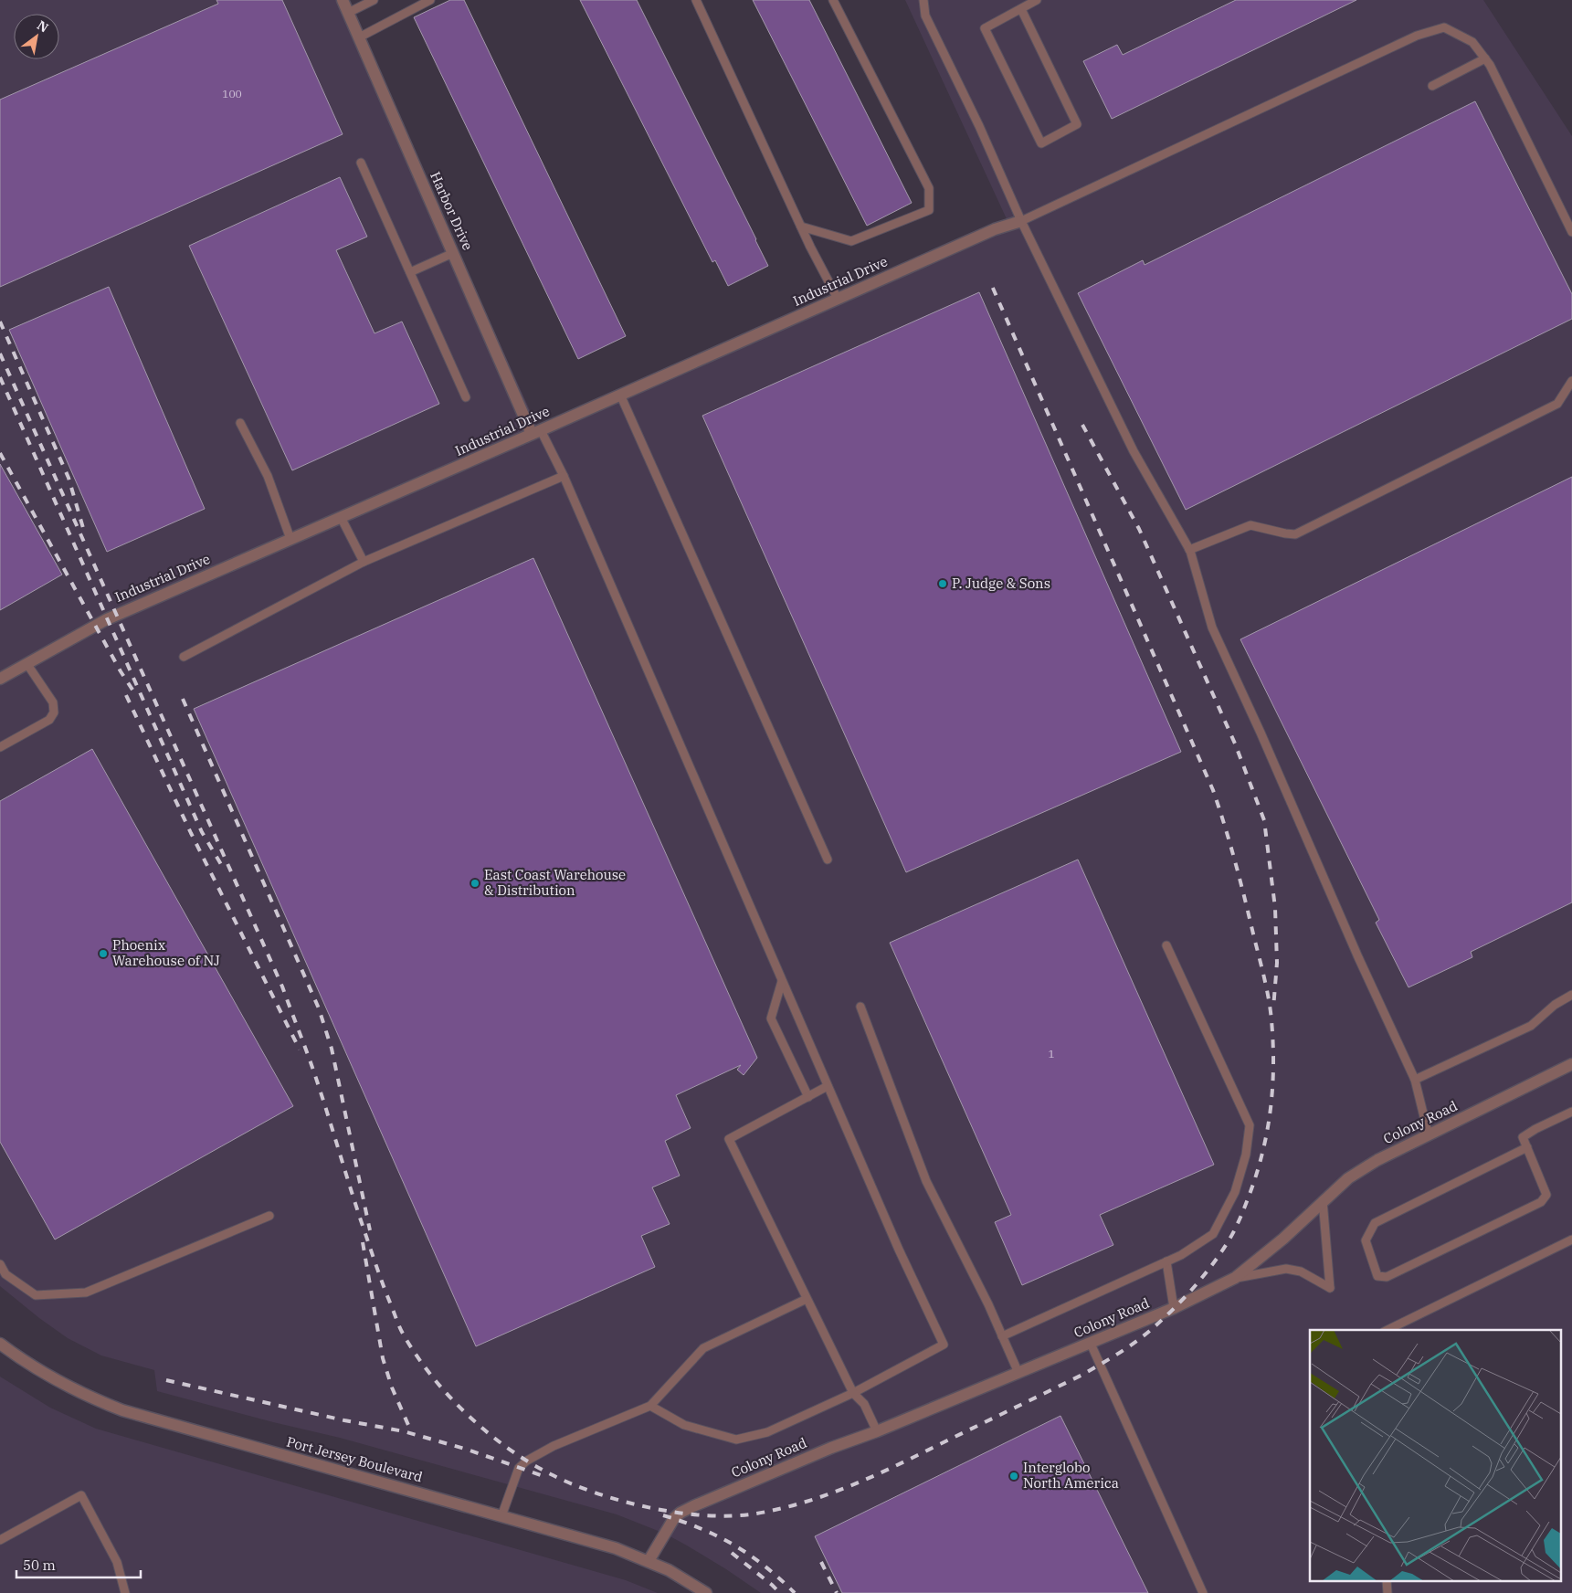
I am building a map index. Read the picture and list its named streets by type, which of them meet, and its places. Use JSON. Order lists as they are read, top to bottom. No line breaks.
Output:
{"streets":{"street":["Harbor Drive","Industrial Drive","Colony Road","Port Jersey Boulevard"]},"crossings":[["Harbor Drive","Industrial Drive"],["Colony Road","Port Jersey Boulevard"]],"places":["P. Judge & Sons","East Coast Warehouse & Distribution","Phoenix Warehouse of NJ","Interglobo North America"],"house_numbers":["100","1"],"scale_bar":"50 m","north":"top right"}
